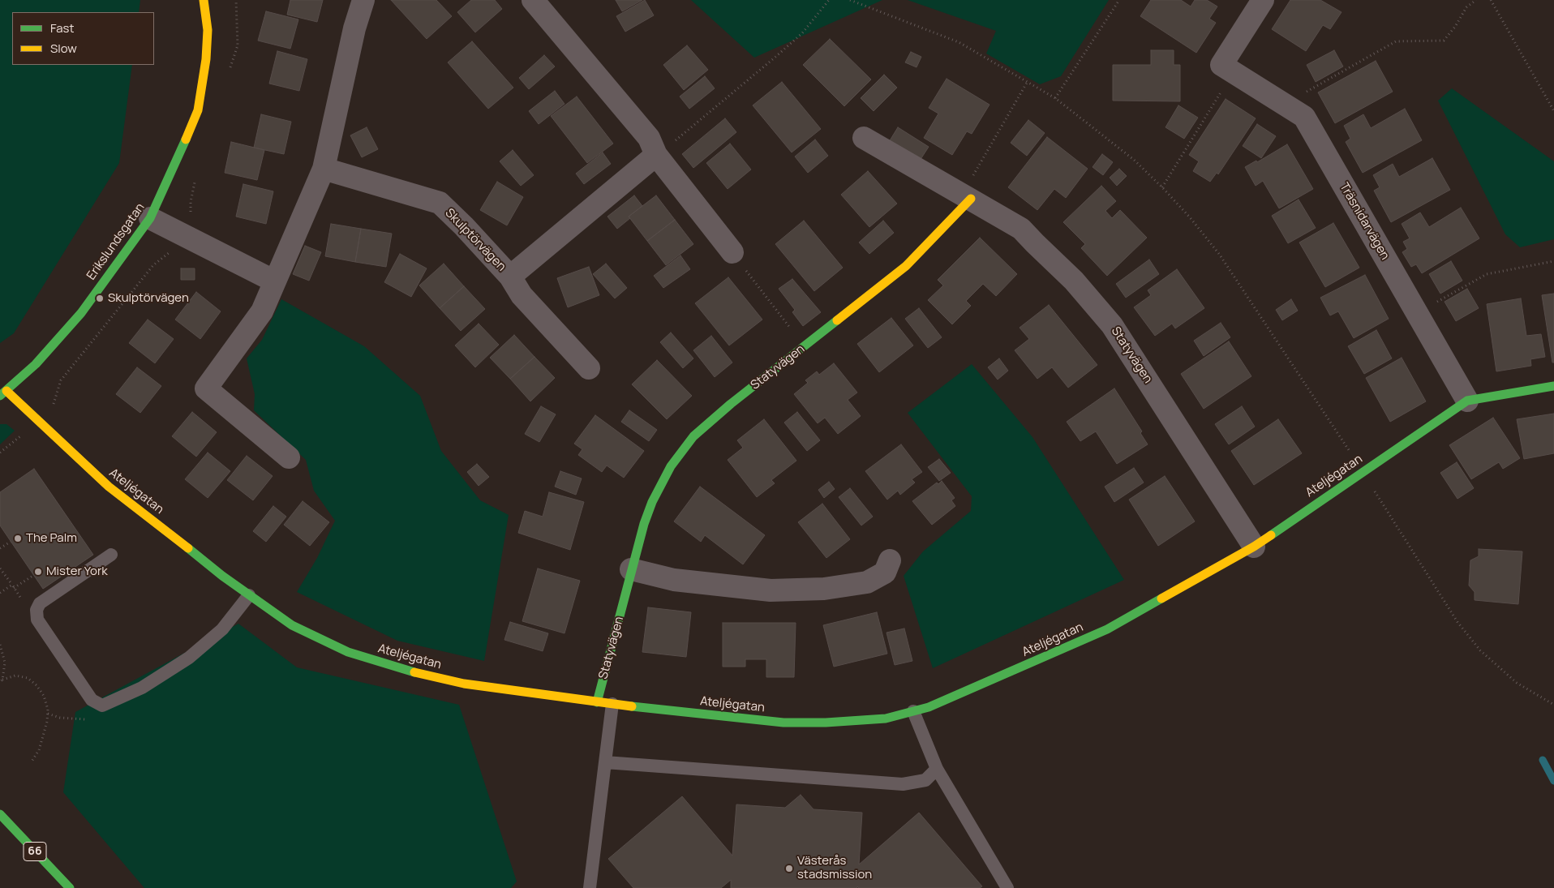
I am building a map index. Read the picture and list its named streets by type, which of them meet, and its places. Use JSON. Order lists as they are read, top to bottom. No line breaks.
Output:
{"streets":{"street":["Träsnidarvägen","Skulptörvägen","Erikslundsgatan","Statyvägen","Ateljégatan","66"]},"crossings":[["Träsnidarvägen","Ateljégatan"],["Erikslundsgatan","Ateljégatan"],["Statyvägen","Ateljégatan"]],"places":["Skulptörvägen","The Palm","Mister York","Västerås stadsmission"],"legend":["Fast","Slow"]}
